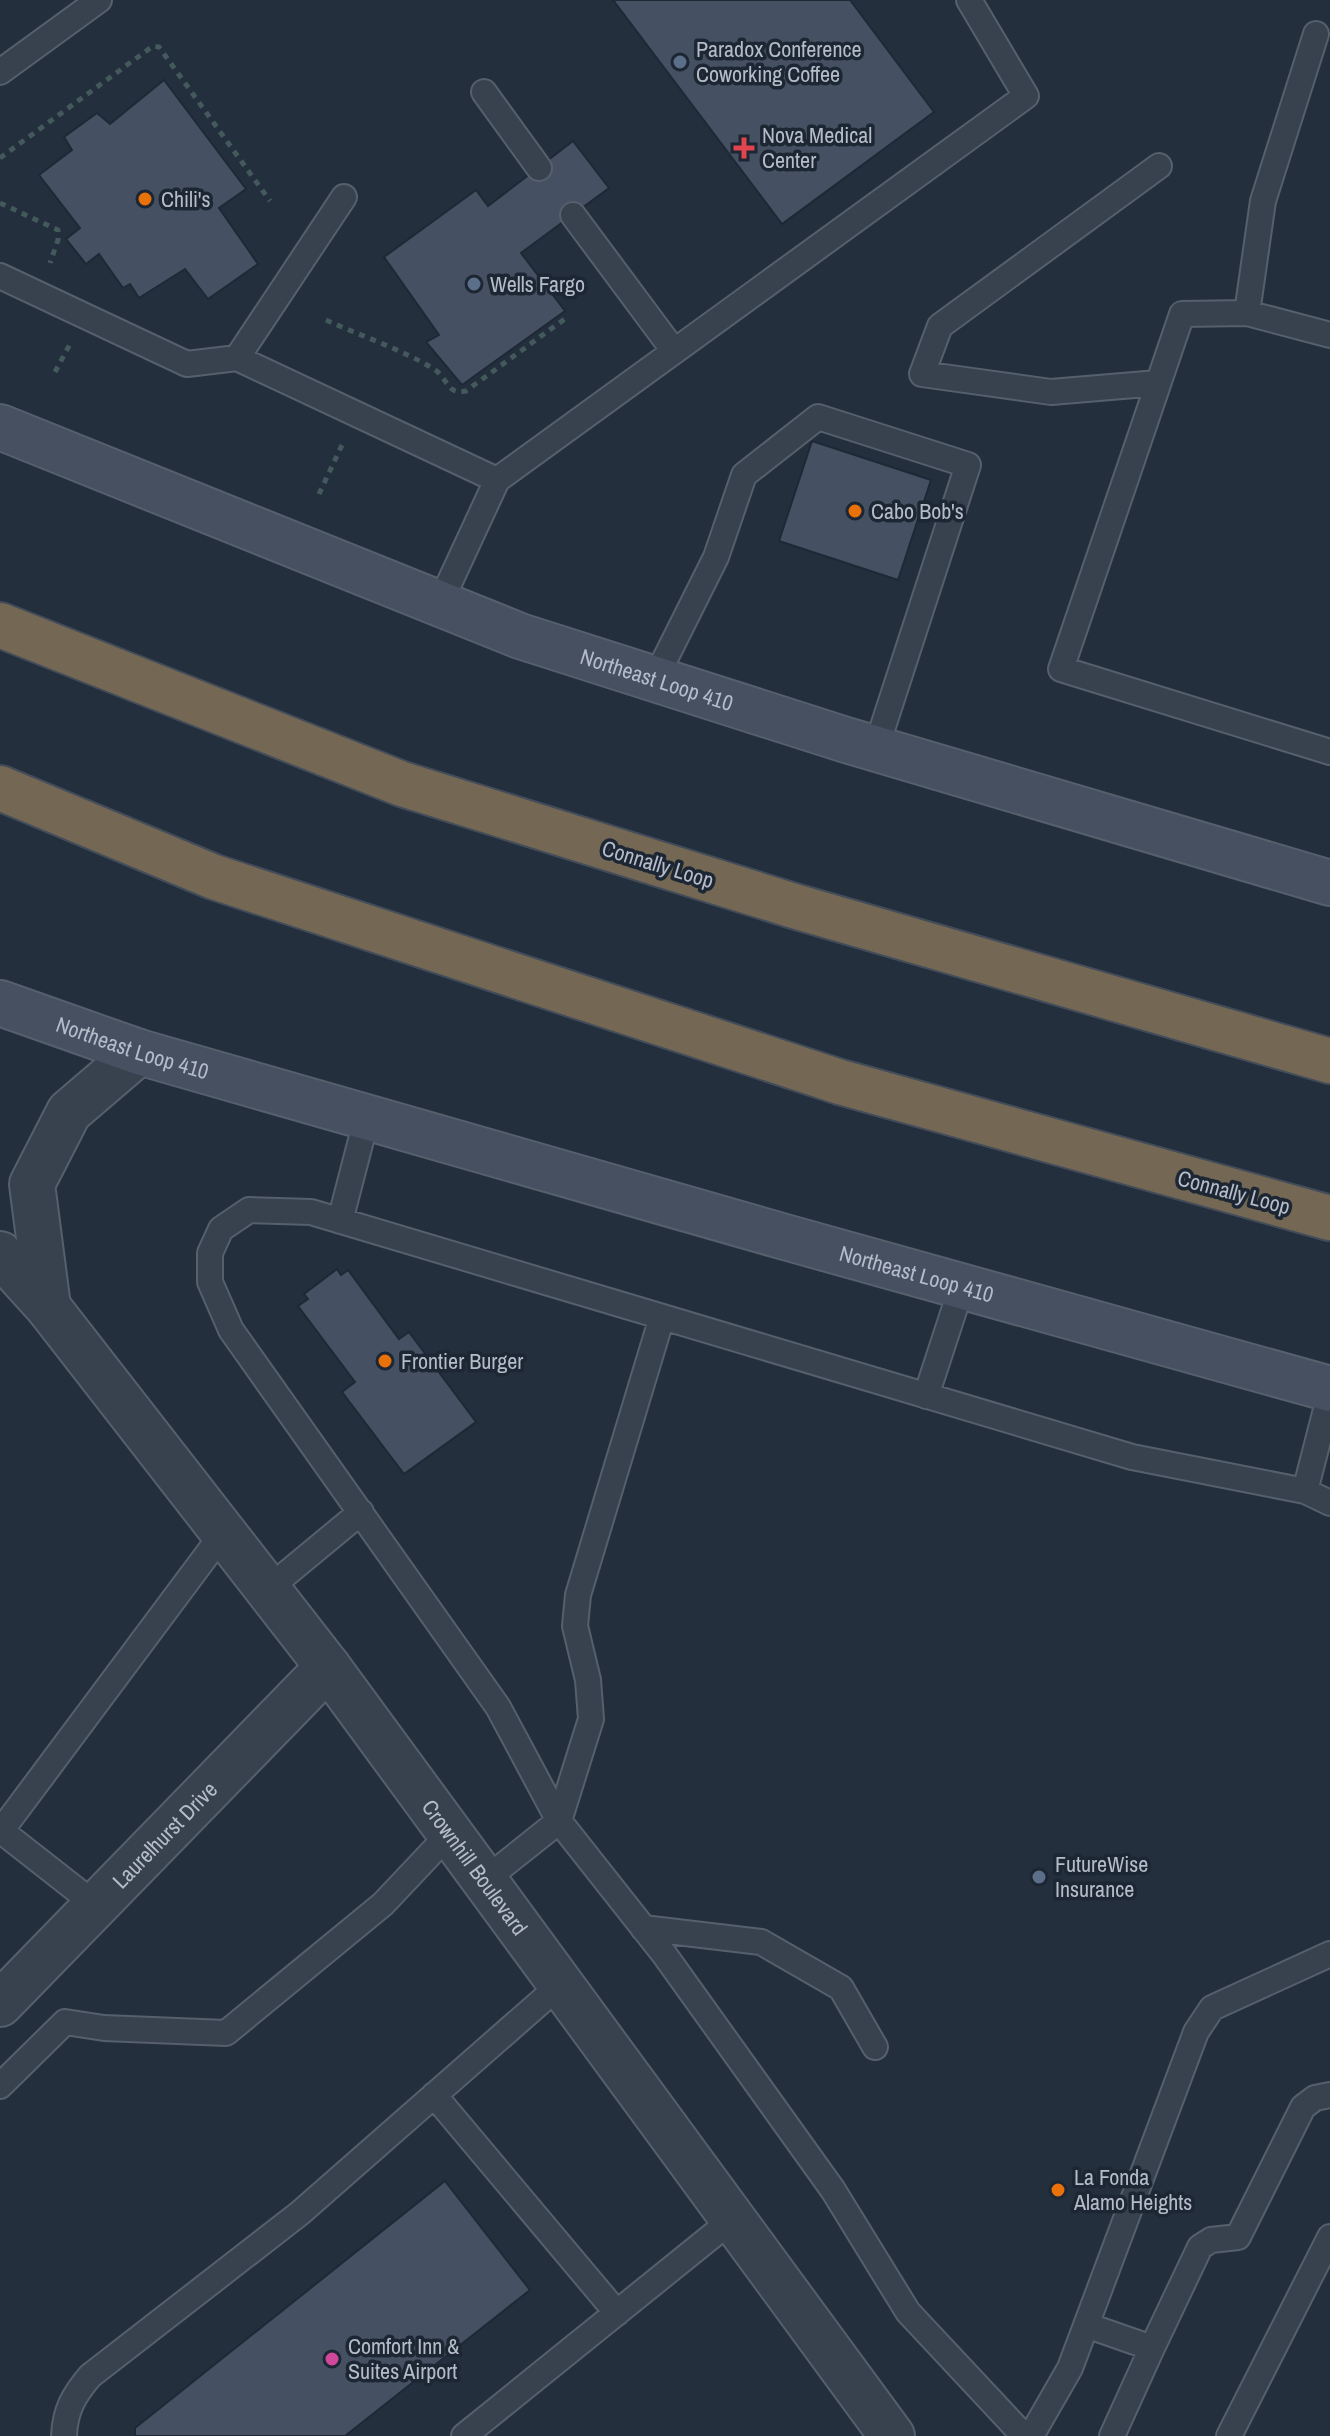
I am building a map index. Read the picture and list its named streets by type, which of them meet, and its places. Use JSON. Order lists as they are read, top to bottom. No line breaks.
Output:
{"streets":{"highway":["Connally Loop"],"main road":["Northeast Loop 410"],"street":["Laurelhurst Drive","Crownhill Boulevard"]},"crossings":[["Laurelhurst Drive","Crownhill Boulevard"]],"places":{"other":["Paradox Conference Coworking Coffee","Chili's","Wells Fargo","Cabo Bob's","Frontier Burger","FutureWise Insurance","La Fonda Alamo Heights","Comfort Inn & Suites Airport"],"health":["Nova Medical Center"]}}
